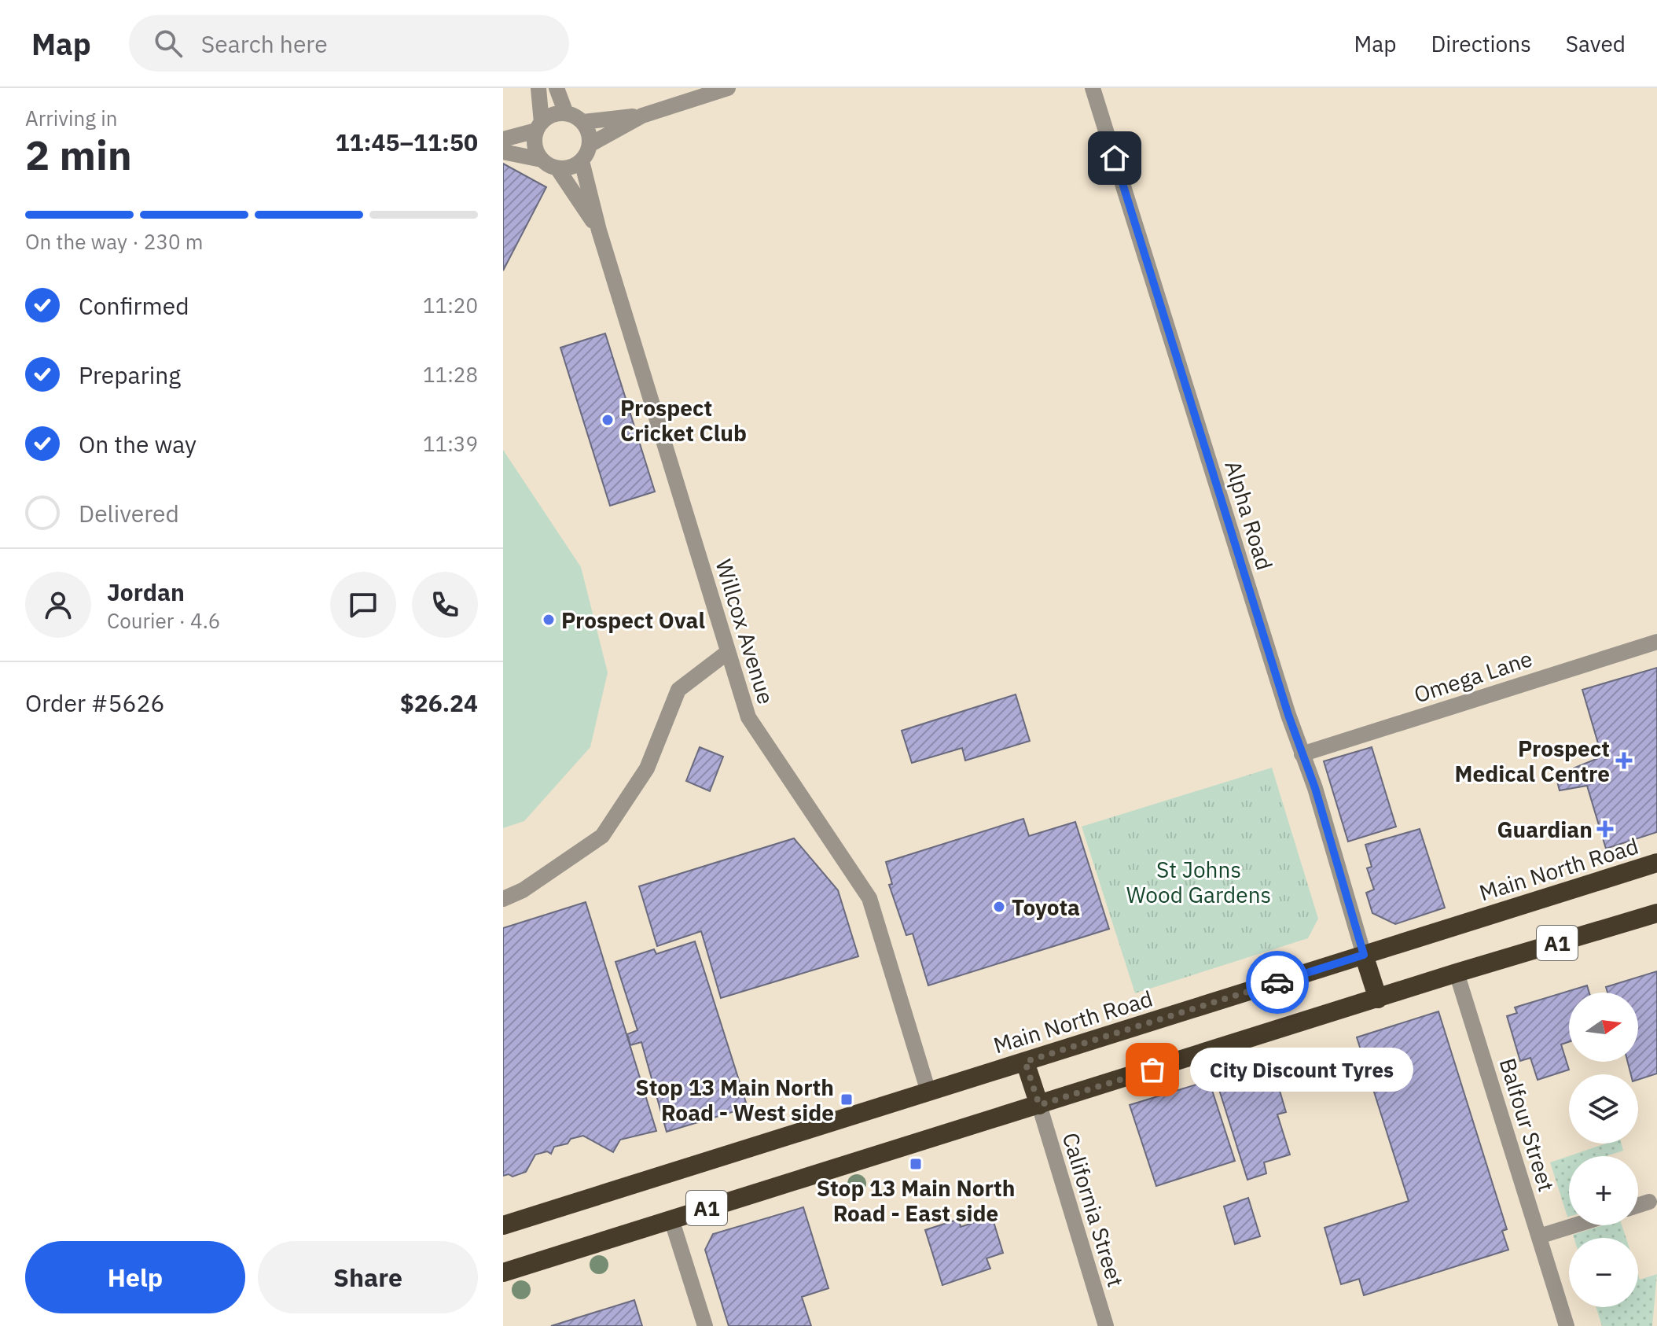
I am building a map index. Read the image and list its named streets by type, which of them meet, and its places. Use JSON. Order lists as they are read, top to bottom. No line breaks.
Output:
{"streets":{"highway":["Main North Road","A1"],"street":["Alpha Road","Willcox Avenue","Omega Lane","Balfour Street","California Street"]},"crossings":[["Alpha Road","Omega Lane"],["Alpha Road","Main North Road"],["Willcox Avenue","Main North Road"],["A1","Balfour Street"],["A1","California Street"]],"parks":["St Johns Wood Gardens"],"places":{"other":["Prospect Cricket Club","Prospect Oval","Toyota","City Discount Tyres"],"health":["Prospect Medical Centre","Guardian"],"transit":["Stop 13 Main North Road - West side","Stop 13 Main North Road - East side"]},"north":"right","page":{"header":"Map","search":"Search here","nav":["Map","Directions","Saved"],"heading":["2 min","Arriving in","11:45–11:50"],"panel":["Jordan","Courier · 4.6","Order #5626","$26.24"],"bar":"On the way · 230 m","list":[["Confirmed","11:20"],["Preparing","11:28"],["On the way","11:39"],"Delivered"],"map_buttons":["+","−"],"bubble":"City Discount Tyres","buttons":["Help","Share"]}}
